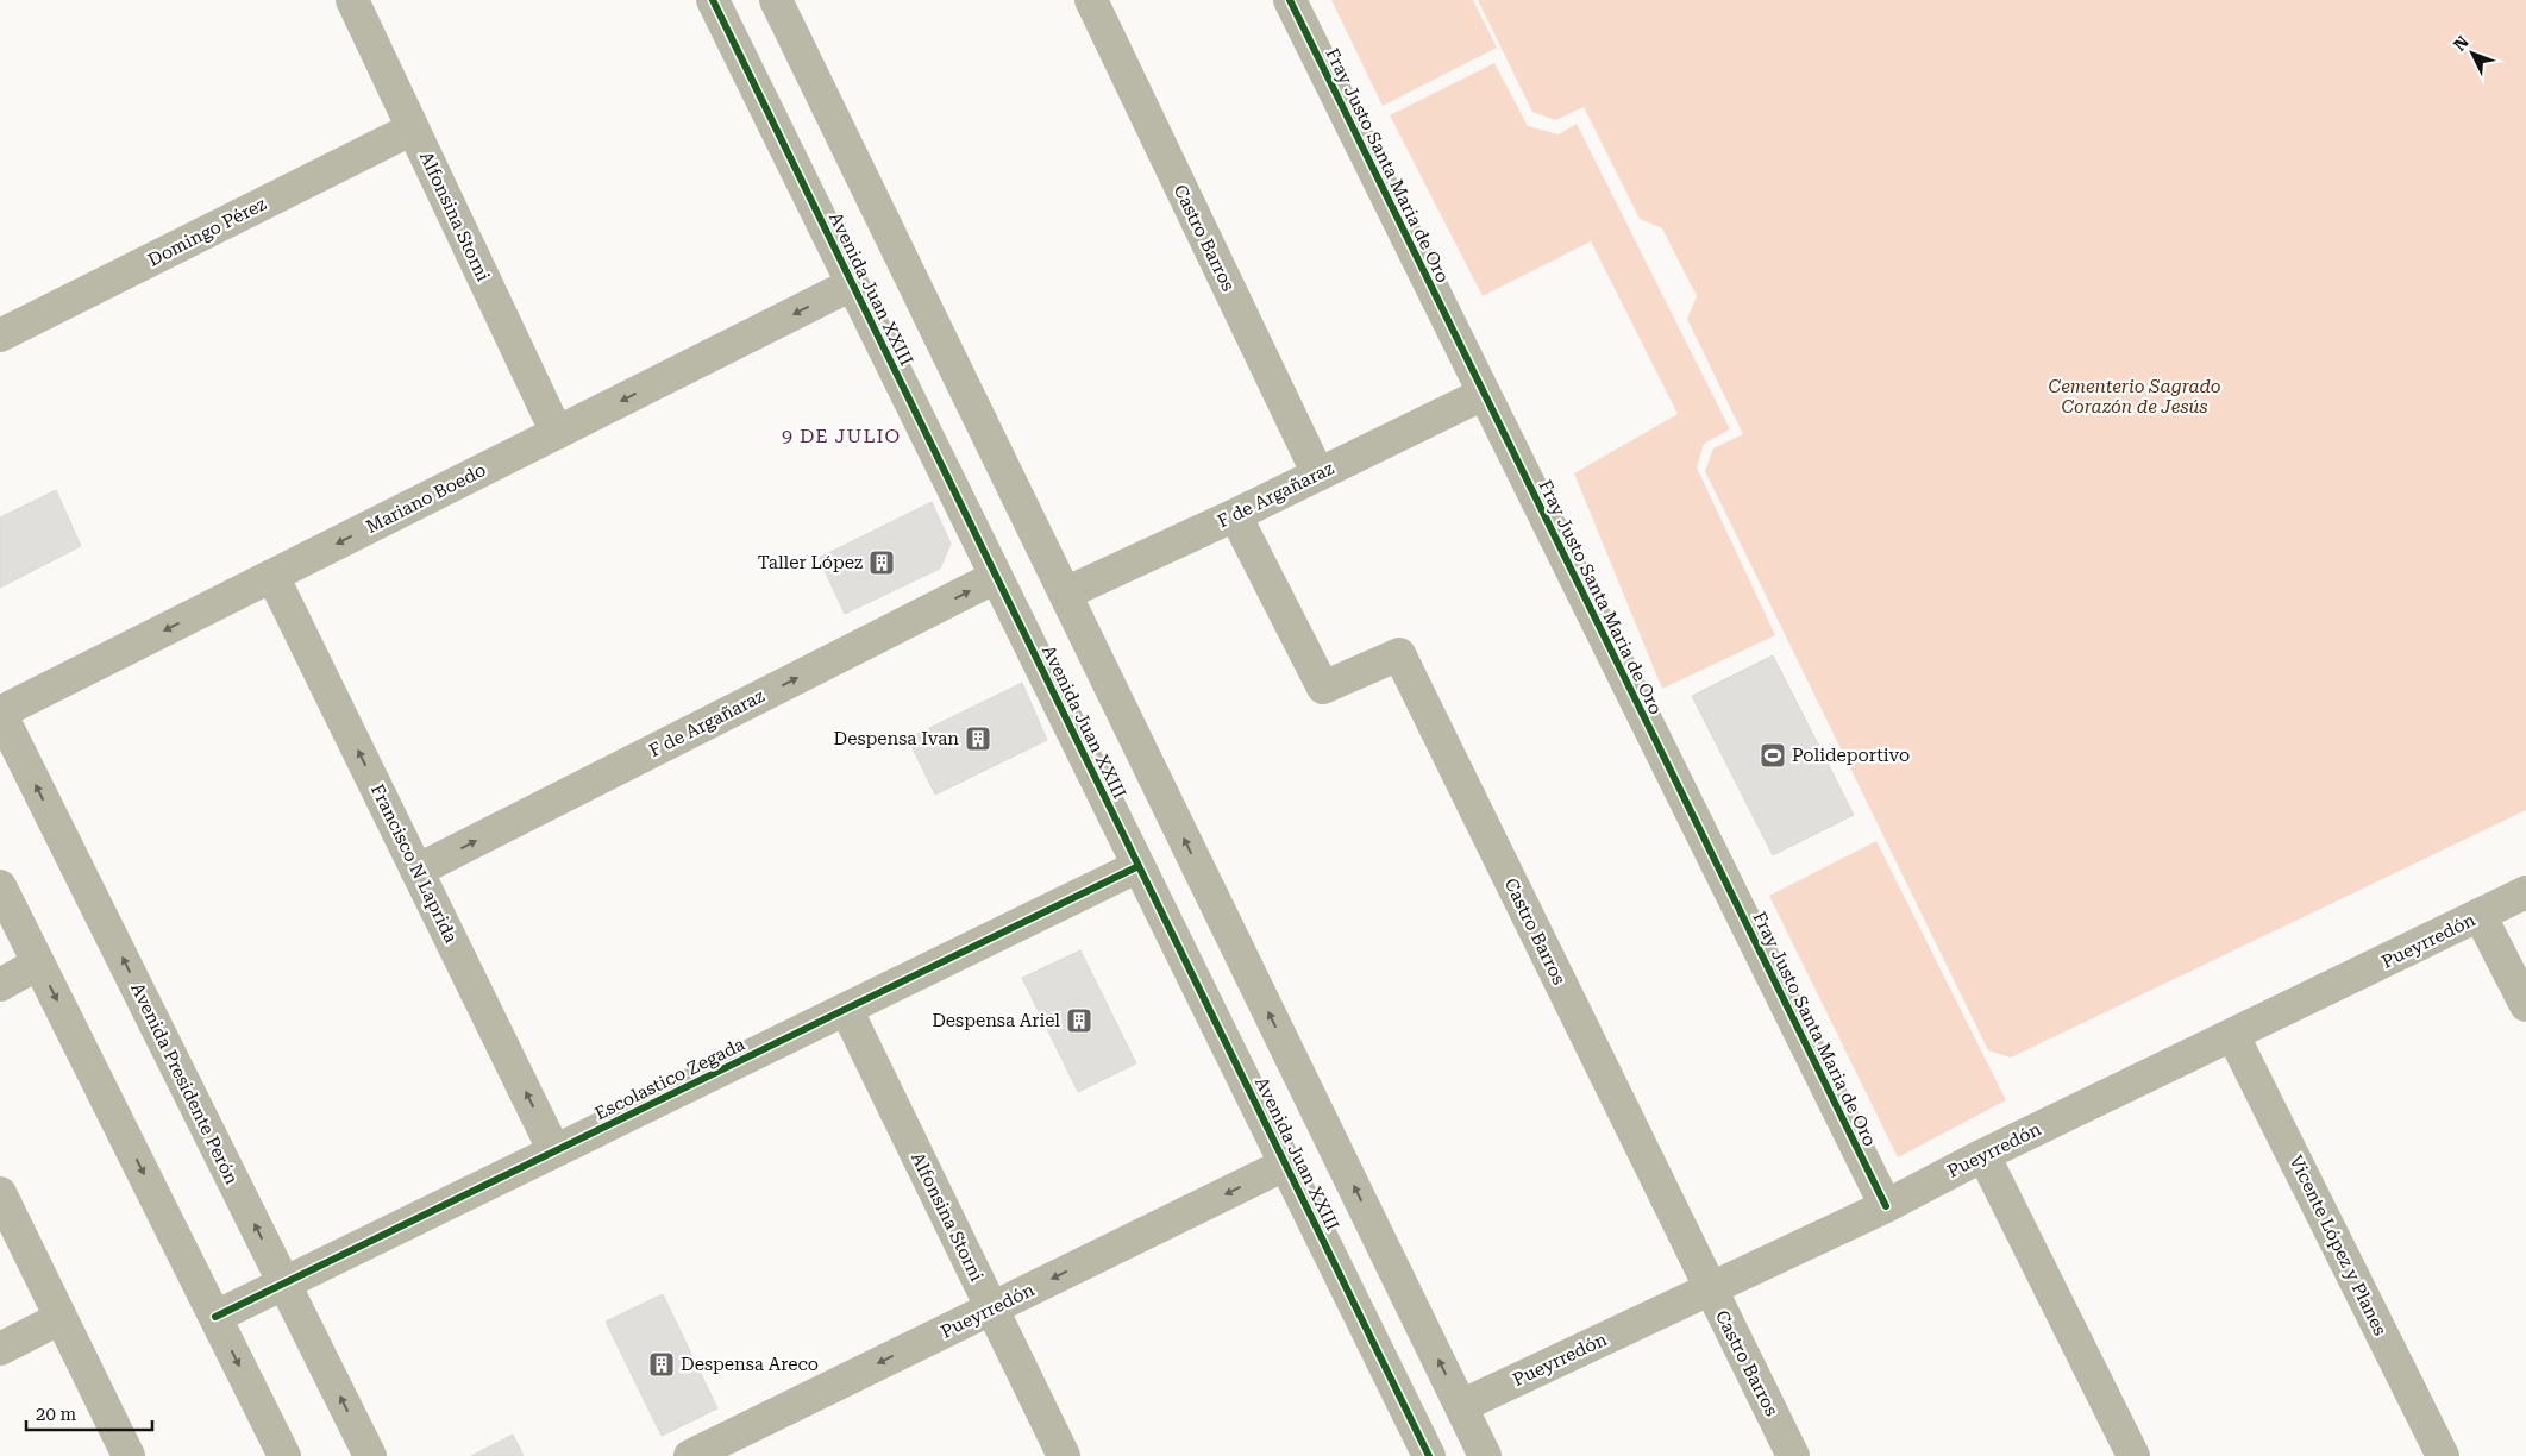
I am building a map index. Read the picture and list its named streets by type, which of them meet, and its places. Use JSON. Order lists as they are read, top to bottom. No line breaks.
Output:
{"streets":{"street":["Fray Justo Santa Maria de Oro","Alfonsina Storni","Domingo Pérez","Castro Barros","Avenida Juan XXIII","F de Argañaraz","Mariano Boedo","Francisco N Laprida","Pueyrredón","Escolastico Zegada","Avenida Presidente Perón","Vicente López y Planes"]},"crossings":[["Fray Justo Santa Maria de Oro","F de Argañaraz"],["Fray Justo Santa Maria de Oro","Pueyrredón"],["Alfonsina Storni","Domingo Pérez"],["Alfonsina Storni","Mariano Boedo"],["Alfonsina Storni","Pueyrredón"],["Alfonsina Storni","Escolastico Zegada"],["Castro Barros","F de Argañaraz"],["Castro Barros","Pueyrredón"],["Avenida Juan XXIII","F de Argañaraz"],["Avenida Juan XXIII","Mariano Boedo"],["Avenida Juan XXIII","Pueyrredón"],["Avenida Juan XXIII","Escolastico Zegada"],["F de Argañaraz","Francisco N Laprida"],["Mariano Boedo","Francisco N Laprida"],["Mariano Boedo","Avenida Presidente Perón"],["Francisco N Laprida","Escolastico Zegada"],["Pueyrredón","Vicente López y Planes"],["Escolastico Zegada","Avenida Presidente Perón"]],"one_way":["F de Argañaraz","Mariano Boedo","Francisco N Laprida","Pueyrredón"],"districts":["9 DE JULIO"],"parks":["Cementerio Sagrado Corazón de Jesús"],"places":{"building":["Taller López","Despensa Ivan","Despensa Ariel","Despensa Areco"],"sports":["Polideportivo"]},"scale_bar":"20 m","north":"top left"}
